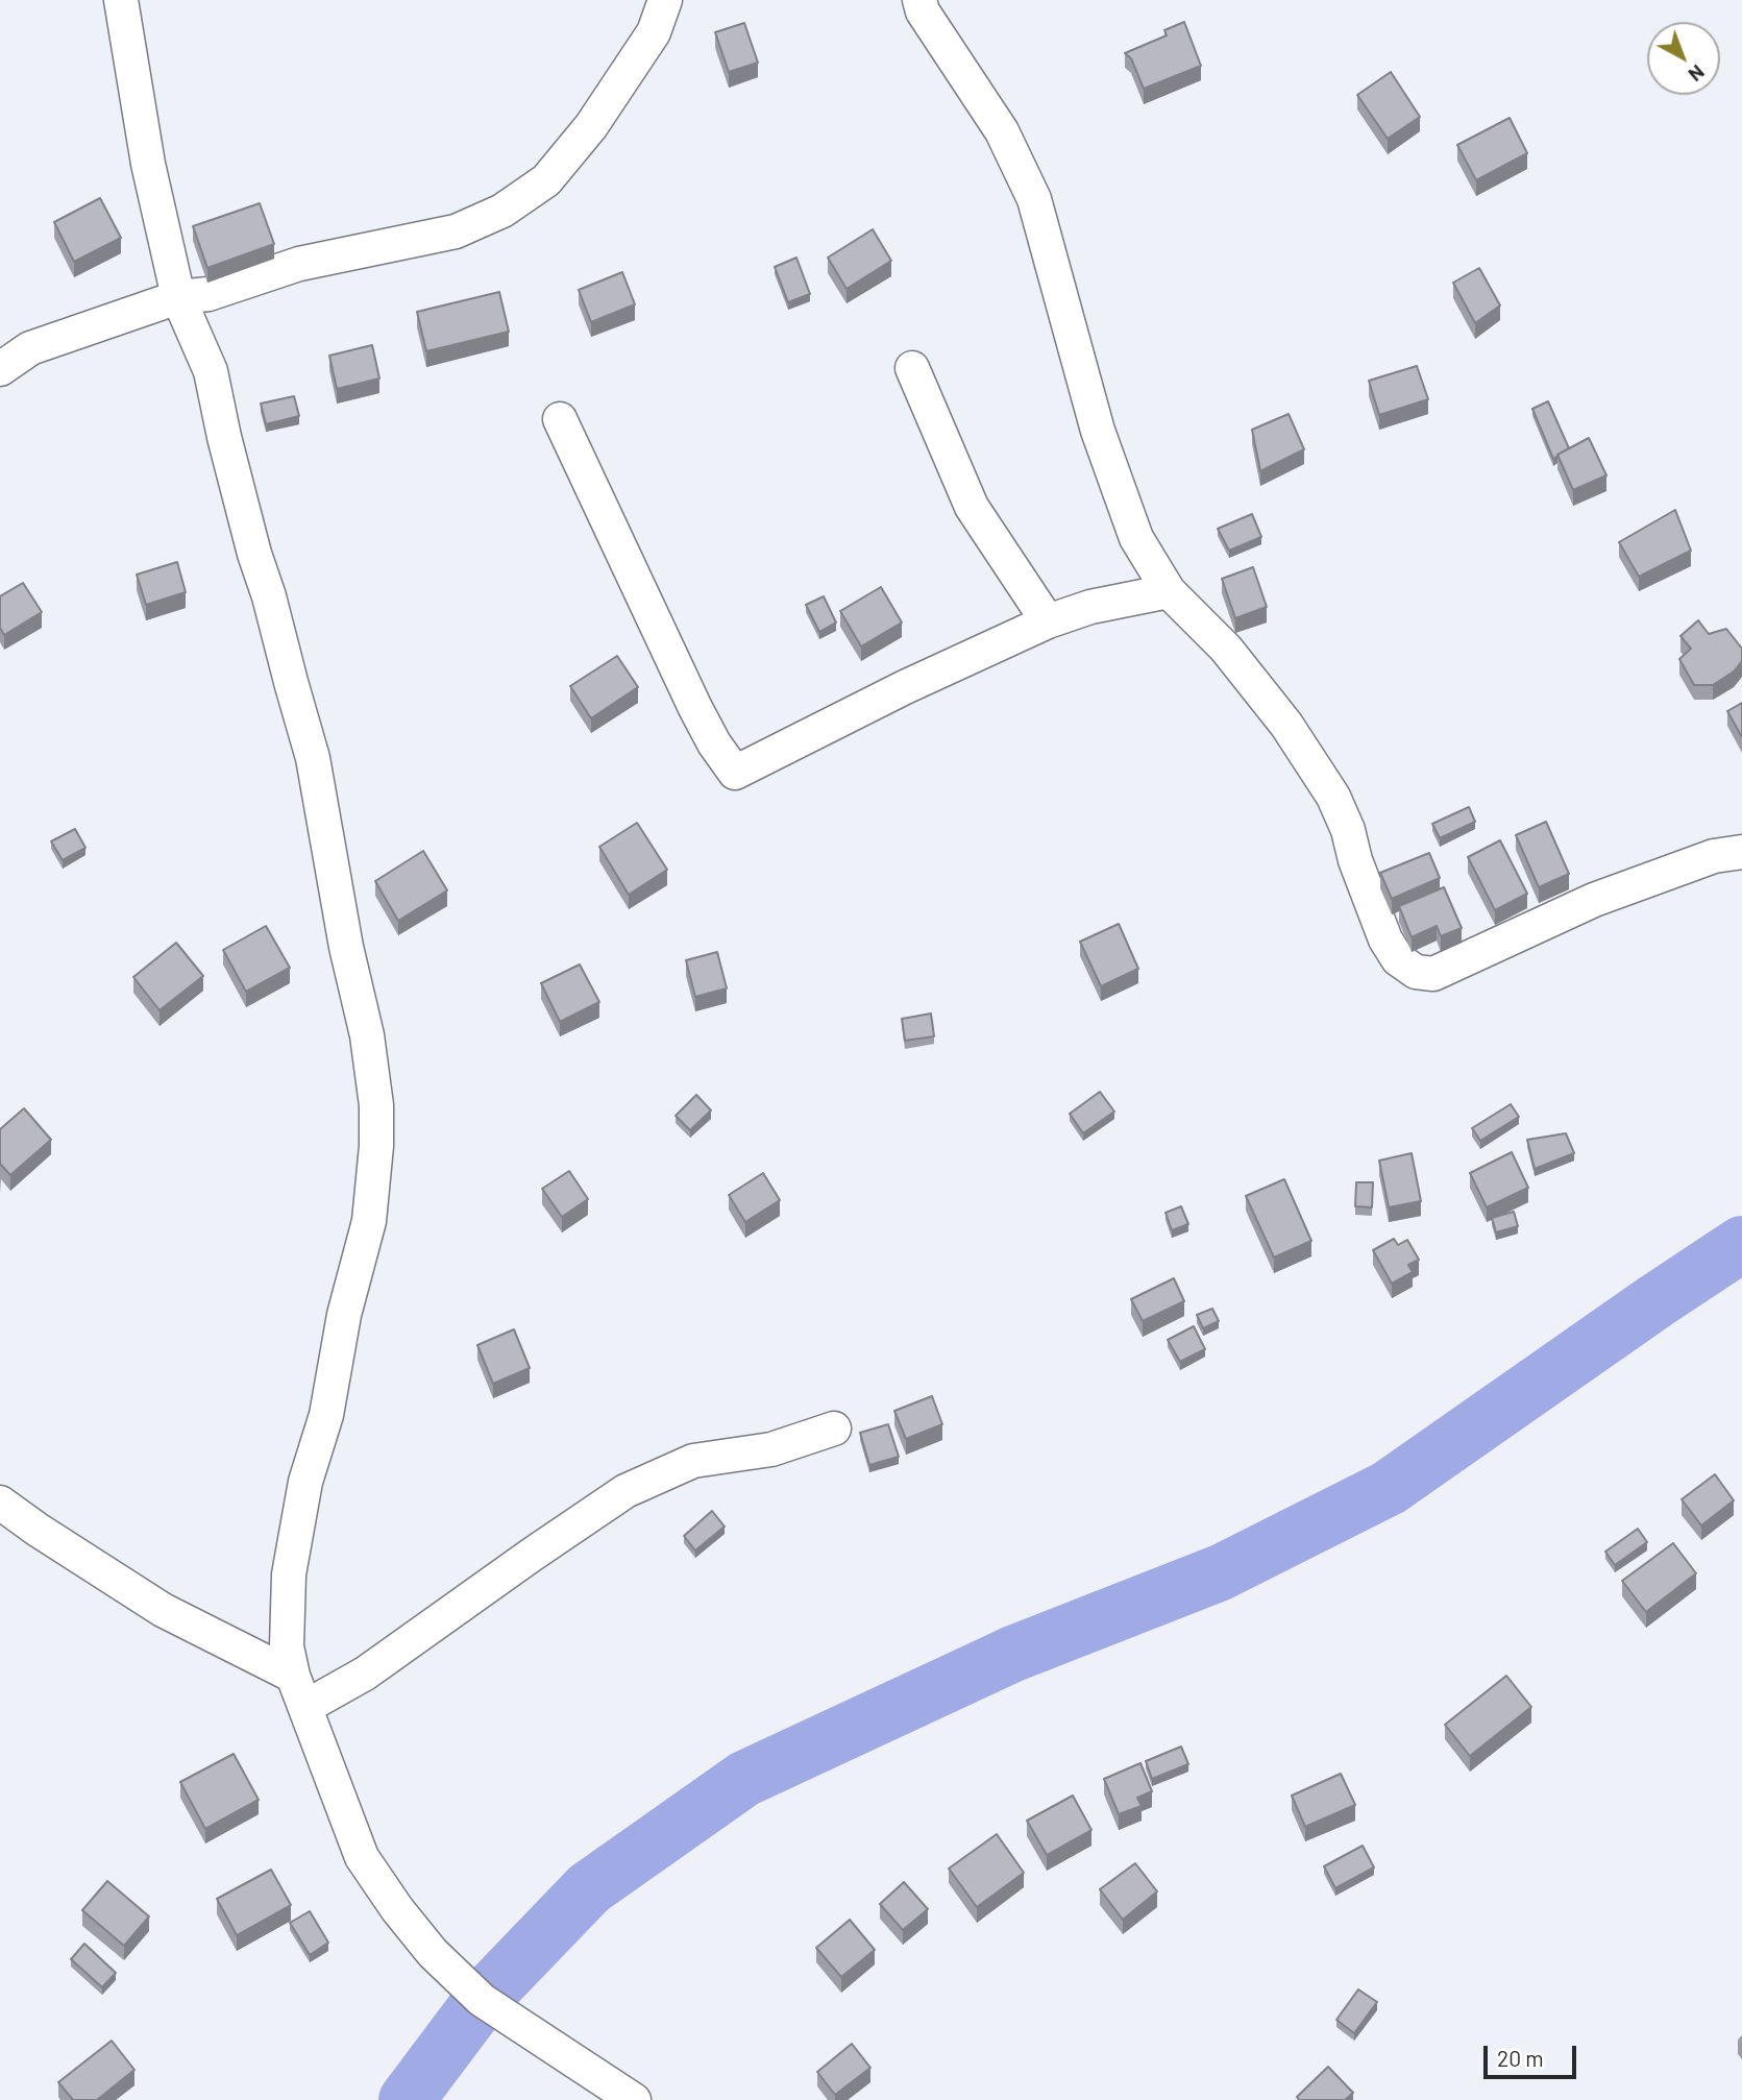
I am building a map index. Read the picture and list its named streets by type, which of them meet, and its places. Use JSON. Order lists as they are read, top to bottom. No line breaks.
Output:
{"scale_bar":"20 m","north":"bottom right"}
